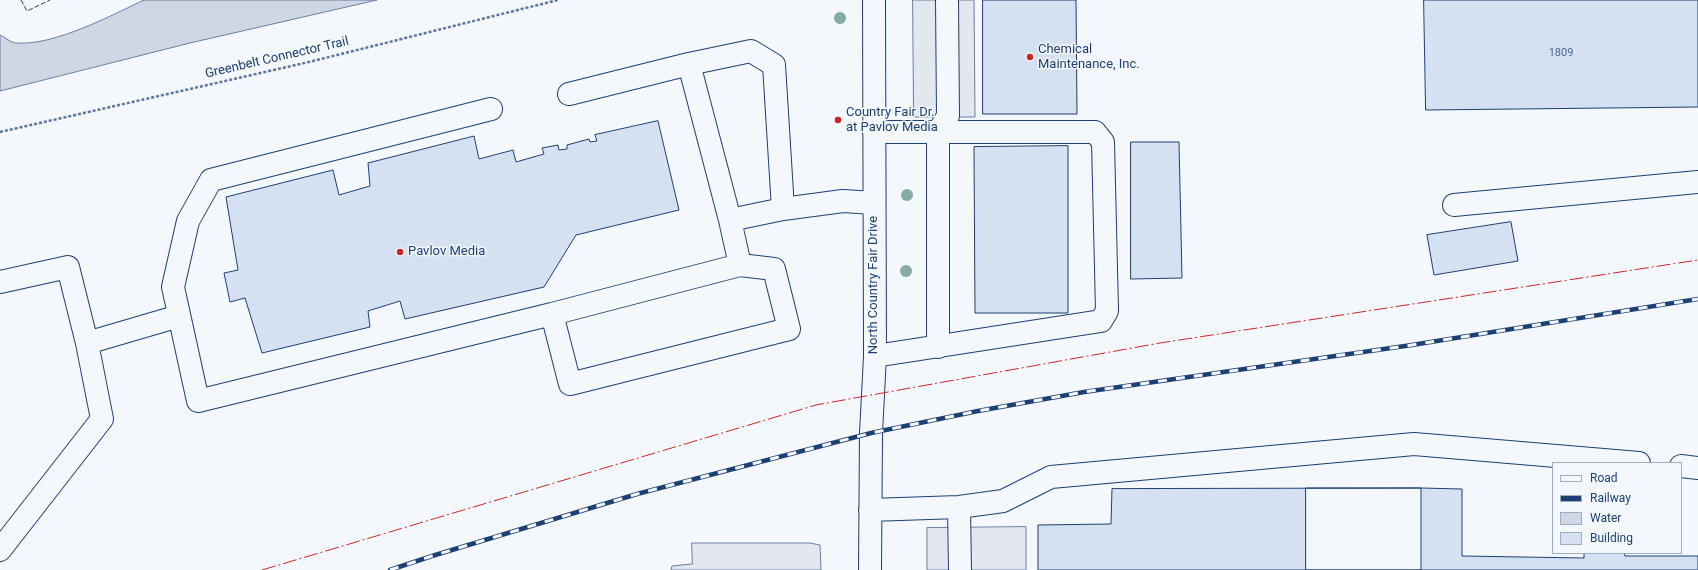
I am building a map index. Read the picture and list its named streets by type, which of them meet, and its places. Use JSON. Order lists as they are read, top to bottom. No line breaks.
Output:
{"streets":{"street":["North Country Fair Drive"],"path":["Greenbelt Connector Trail"]},"places":["Chemical Maintenance, Inc.","Country Fair Dr. at Pavlov Media","Pavlov Media"],"house_numbers":["1809"],"legend":["Road","Railway","Water","Building"]}
